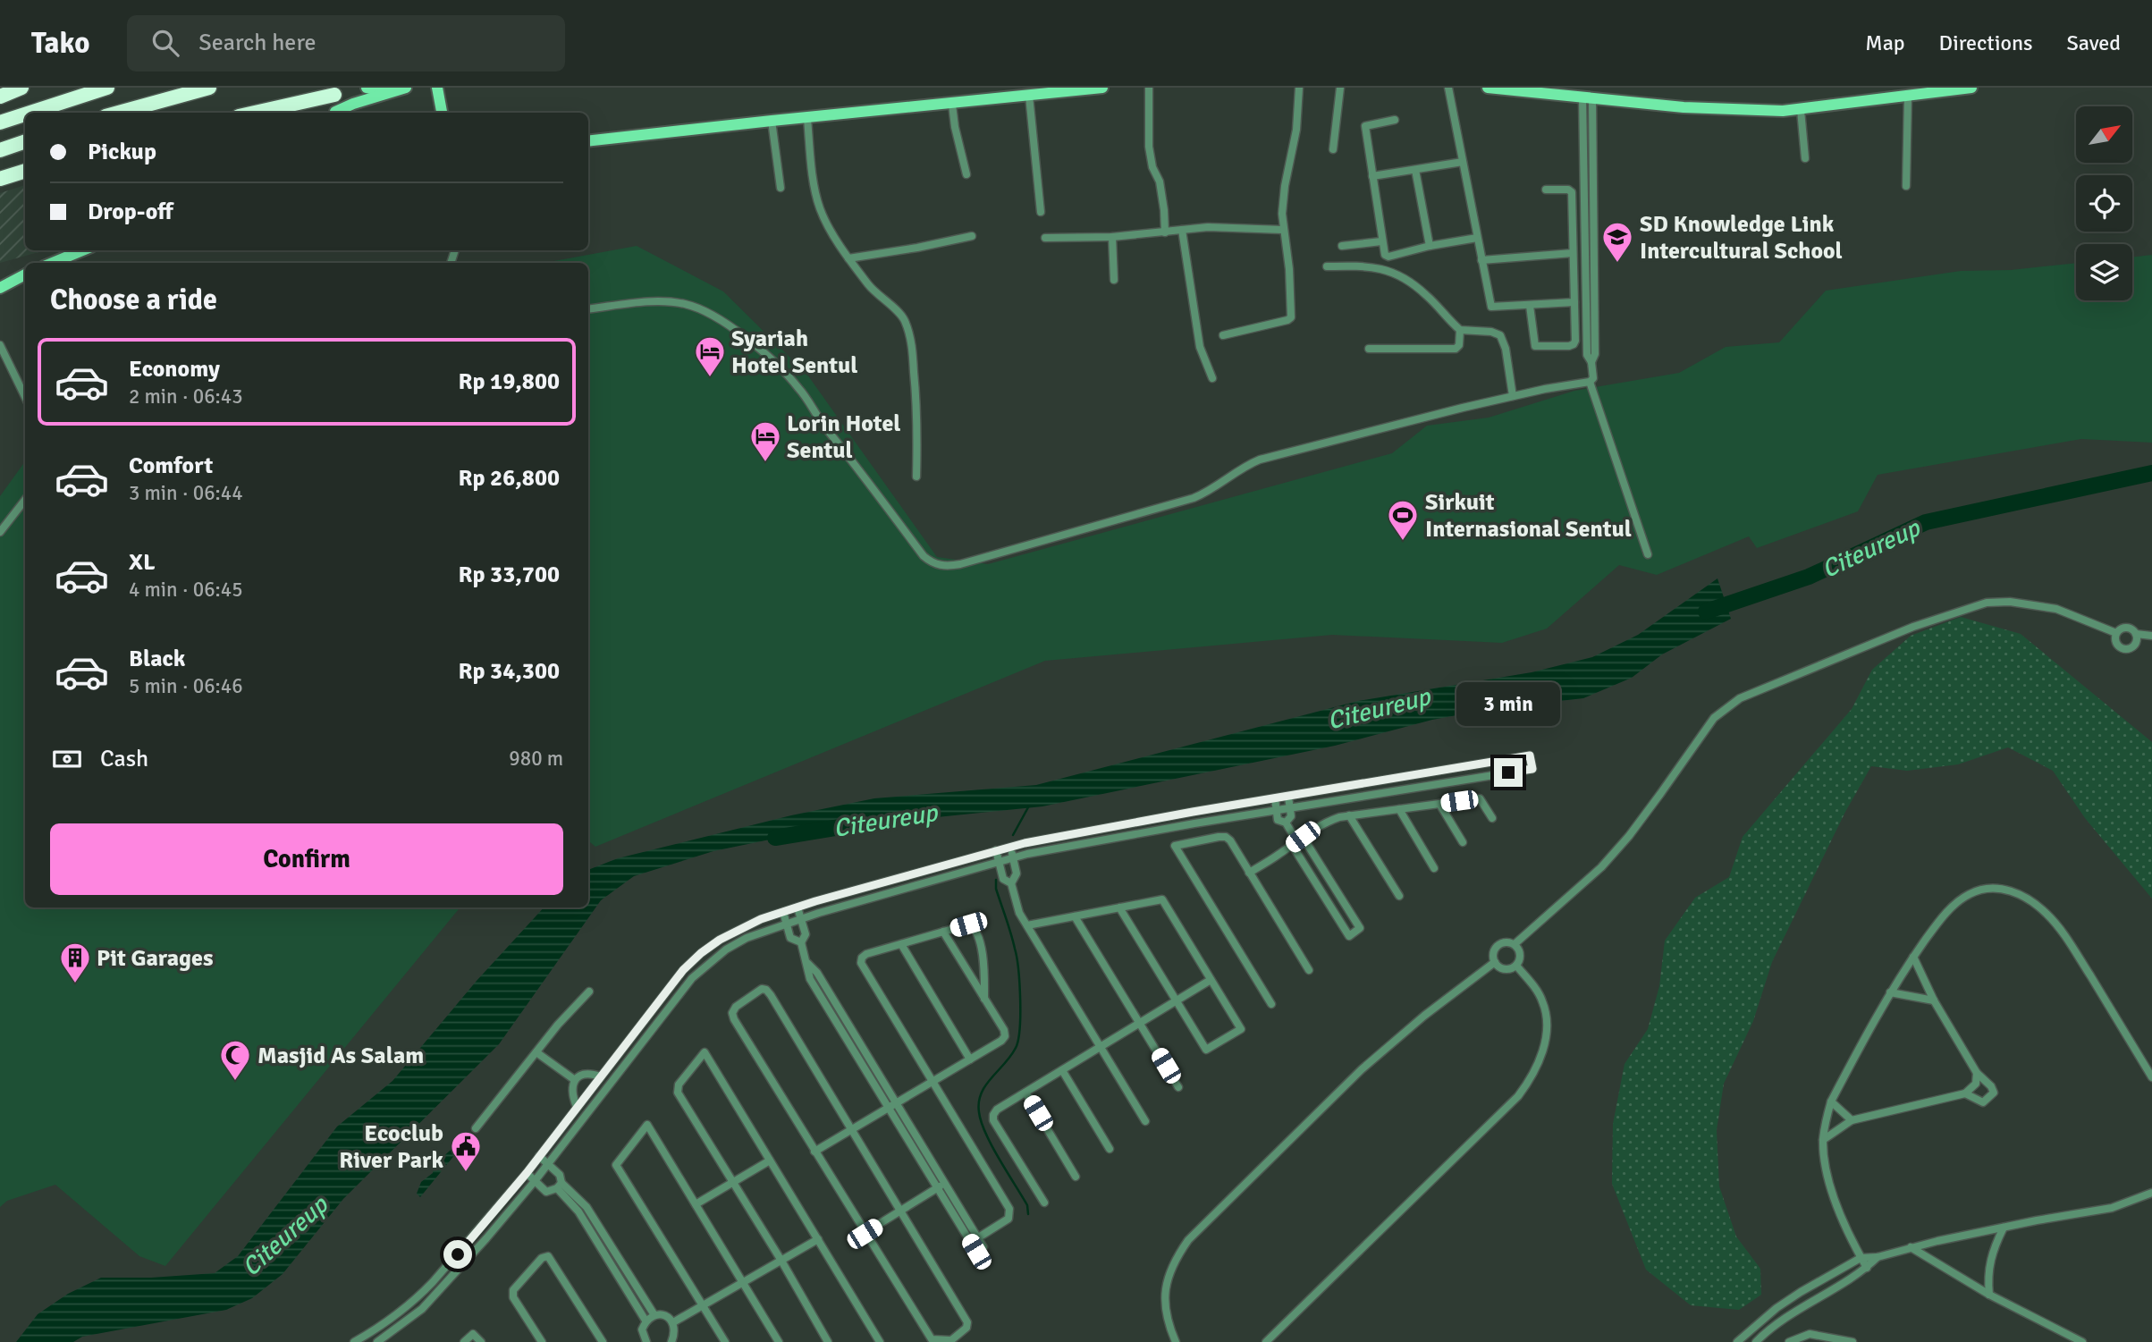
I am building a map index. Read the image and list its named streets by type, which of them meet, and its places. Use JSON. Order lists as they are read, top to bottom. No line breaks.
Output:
{"water":["Citeureup"],"places":{"school or university":["SD Knowledge Link Intercultural School"],"hotel":["Syariah Hotel Sentul","Lorin Hotel Sentul"],"sports":["Sirkuit Internasional Sentul"],"building":["Pit Garages"],"mosque":["Masjid As Salam"],"public building":["Ecoclub River Park"]},"north":"top right","page":{"header":"Tako","search":"Search here","nav":["Map","Directions","Saved"],"banner":["Pickup","Drop-off"],"heading":"Choose a ride","list":[{"name":"Economy","note":"2 min · 06:43","value":"Rp 19,800"},{"name":"Comfort","note":"3 min · 06:44","value":"Rp 26,800"},{"name":"XL","note":"4 min · 06:45","value":"Rp 33,700"},{"name":"Black","note":"5 min · 06:46","value":"Rp 34,300"}],"bubble":"3 min","pay":["Cash","980 m"],"buttons":"Confirm"}}
